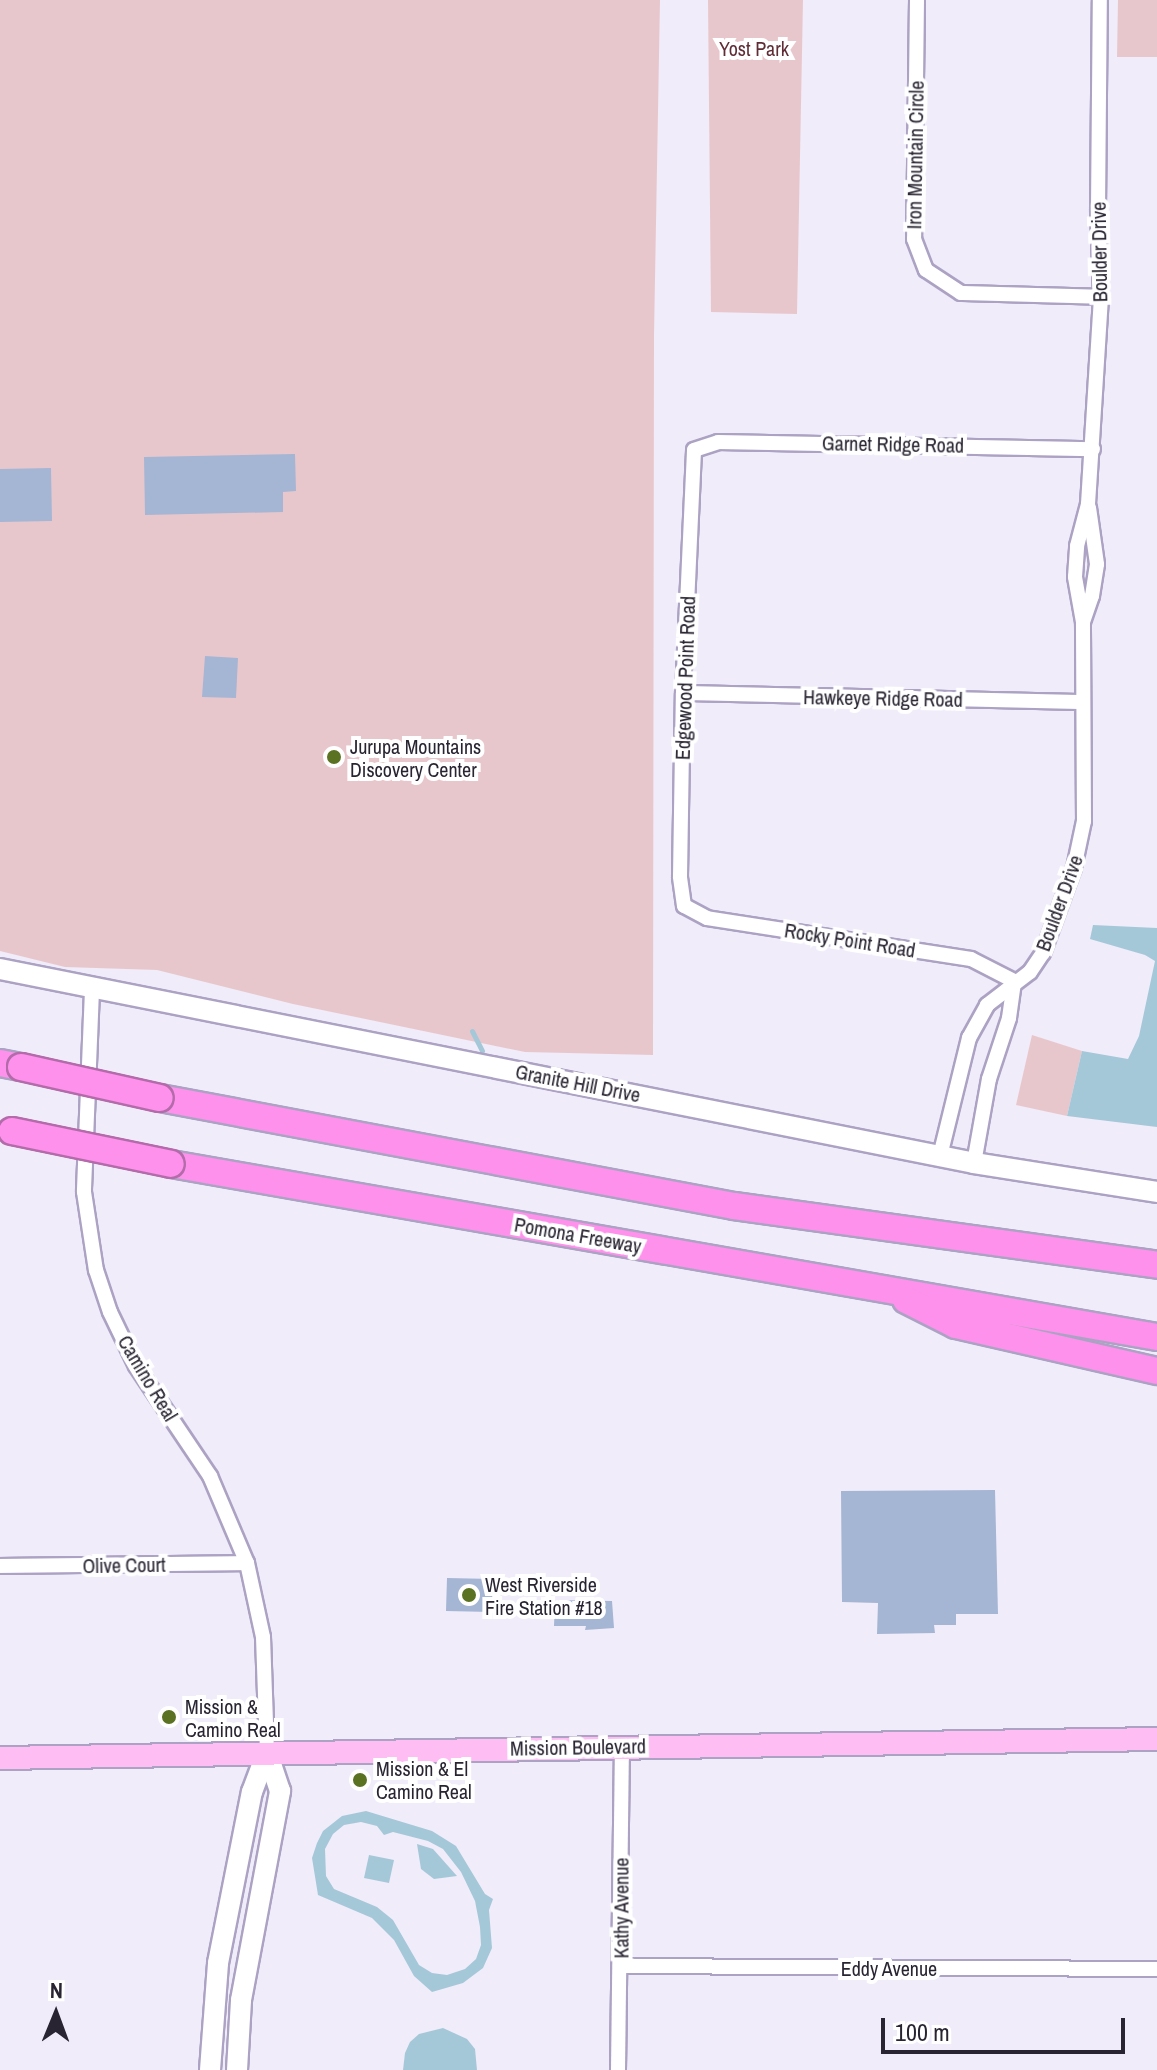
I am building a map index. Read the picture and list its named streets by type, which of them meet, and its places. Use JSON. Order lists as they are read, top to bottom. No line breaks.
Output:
{"streets":{"highway":["Pomona Freeway"],"main road":["Mission Boulevard"],"street":["Iron Mountain Circle","Boulder Drive","Garnet Ridge Road","Edgewood Point Road","Hawkeye Ridge Road","Rocky Point Road","Granite Hill Drive","Camino Real","Olive Court","Kathy Avenue","Eddy Avenue"]},"crossings":[["Iron Mountain Circle","Boulder Drive"],["Boulder Drive","Garnet Ridge Road"],["Boulder Drive","Hawkeye Ridge Road"],["Boulder Drive","Rocky Point Road"],["Boulder Drive","Granite Hill Drive"],["Garnet Ridge Road","Edgewood Point Road"],["Edgewood Point Road","Hawkeye Ridge Road"],["Edgewood Point Road","Rocky Point Road"],["Granite Hill Drive","Camino Real"],["Camino Real","Olive Court"],["Camino Real","Mission Boulevard"],["Mission Boulevard","Kathy Avenue"],["Kathy Avenue","Eddy Avenue"]],"parks":["Yost Park"],"places":["Jurupa Mountains Discovery Center","West Riverside Fire Station #18","Mission & Camino Real","Mission & El Camino Real"],"scale_bar":"100 m","north":"top"}
